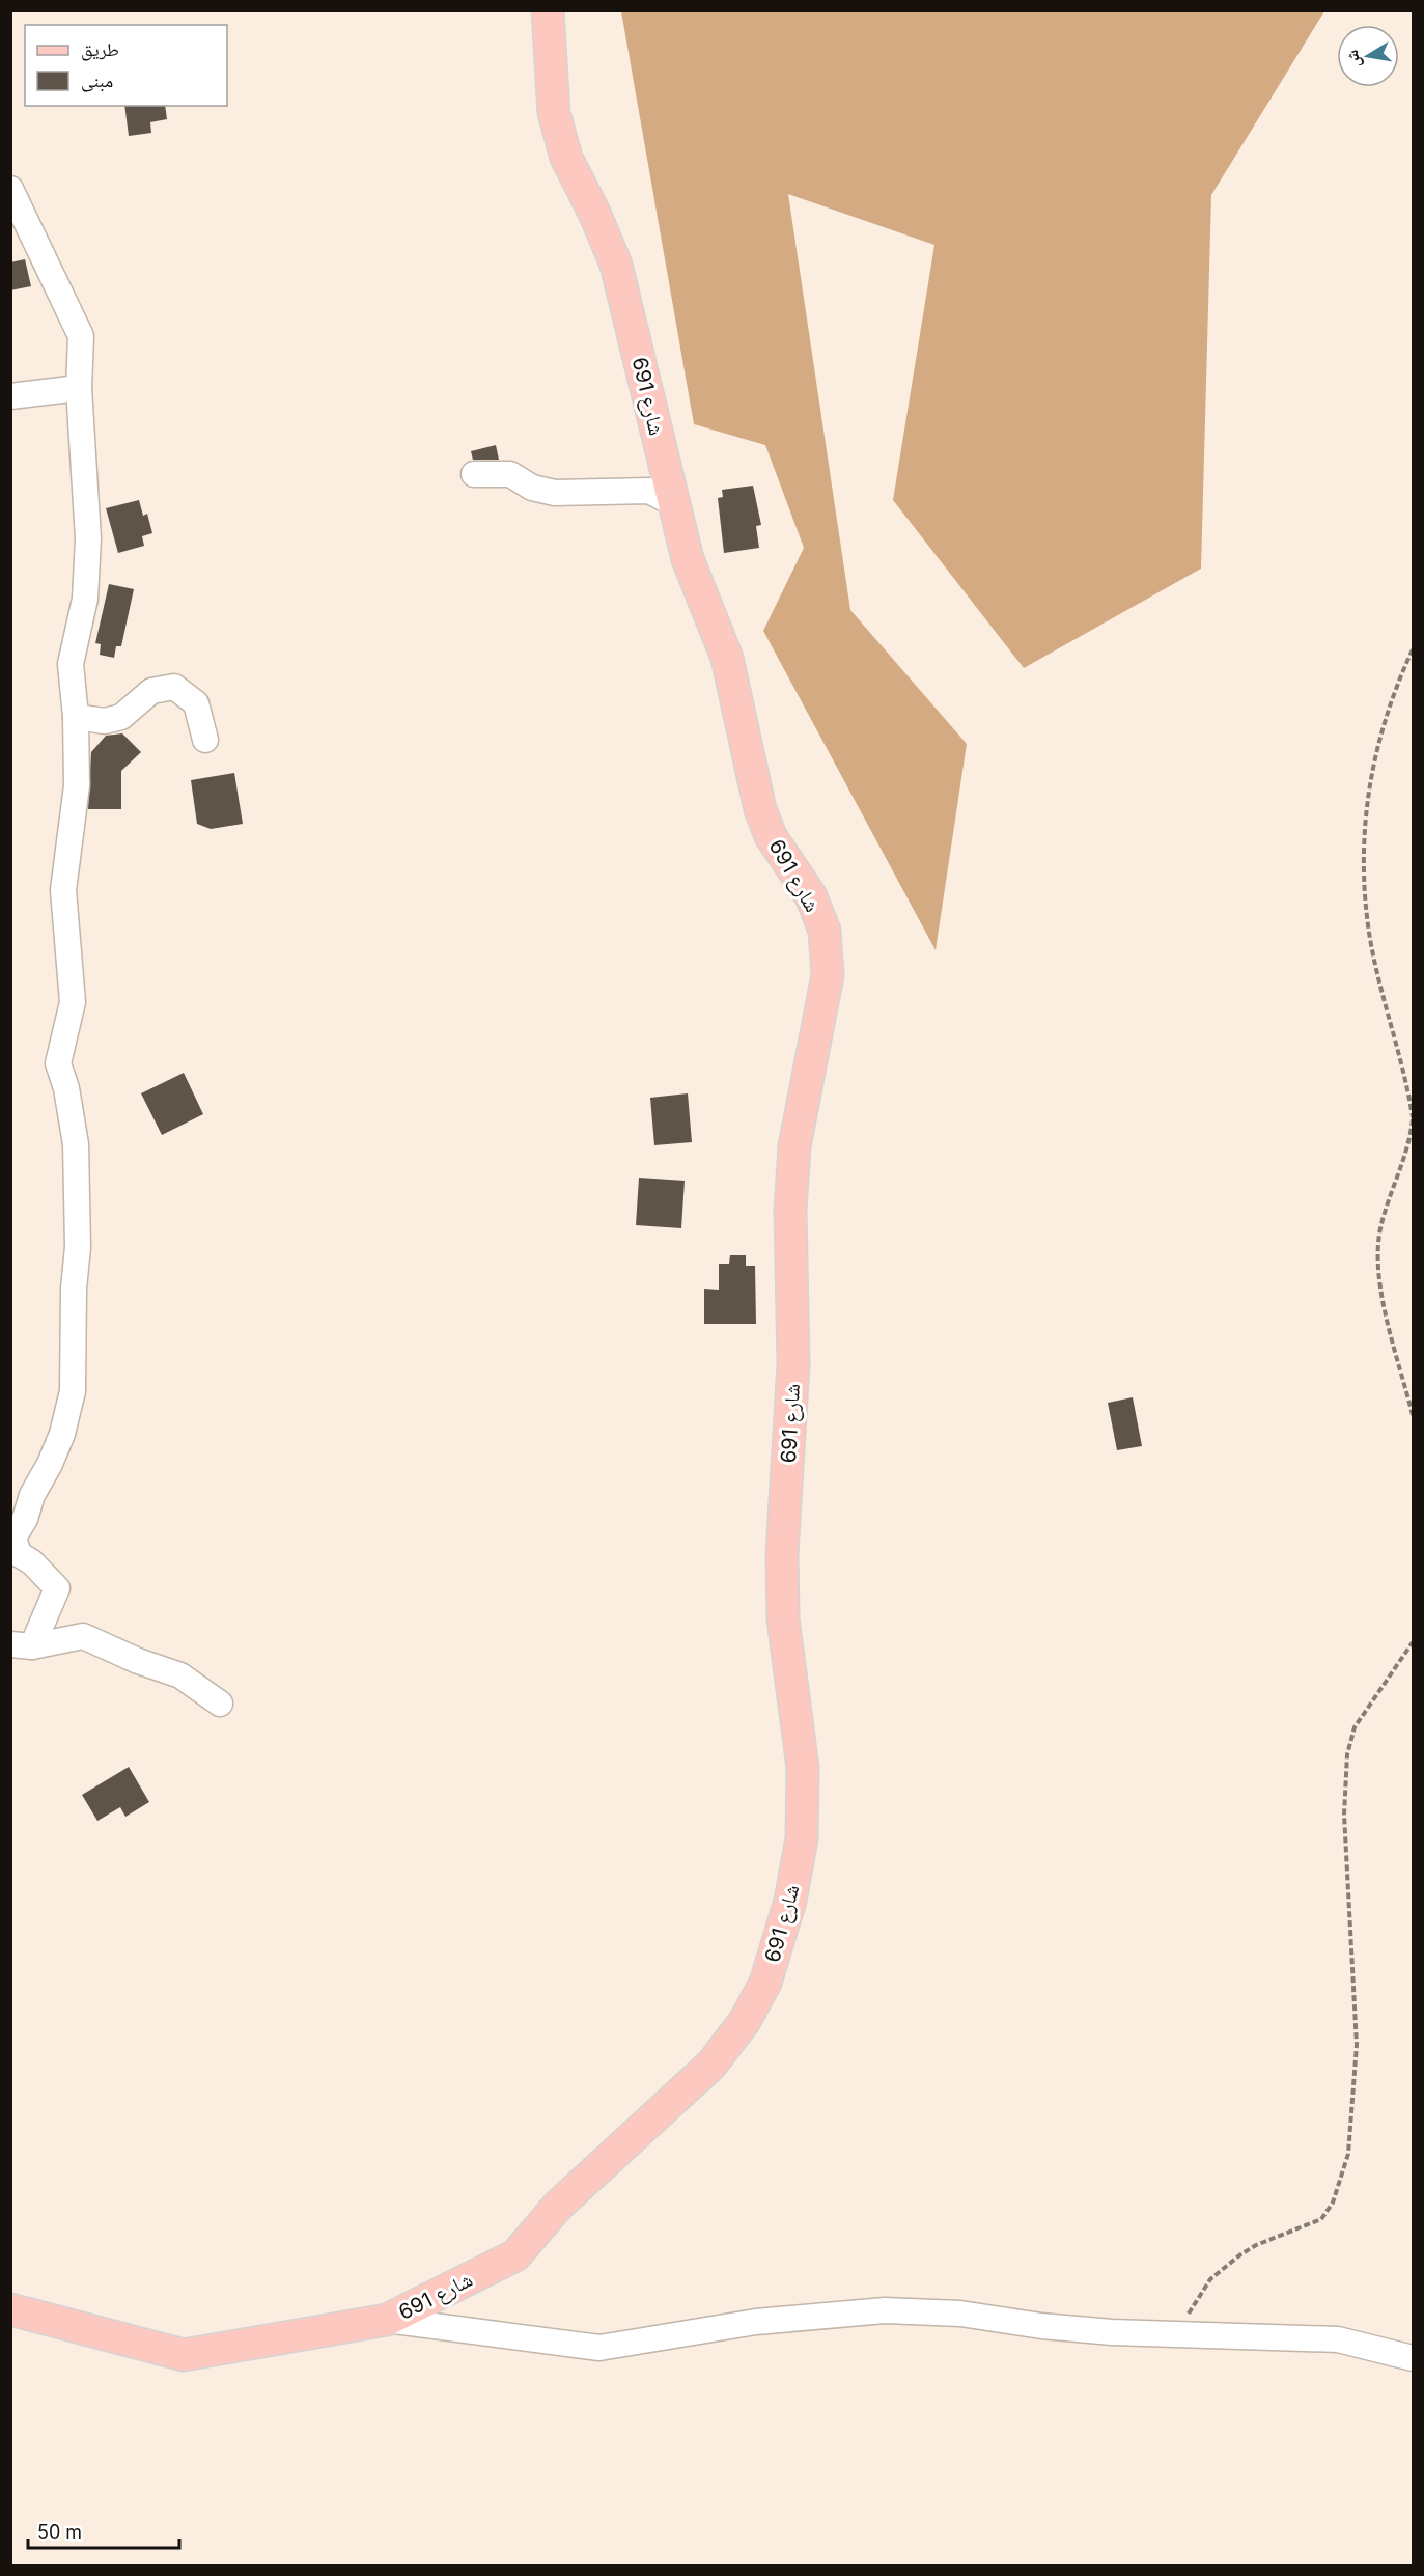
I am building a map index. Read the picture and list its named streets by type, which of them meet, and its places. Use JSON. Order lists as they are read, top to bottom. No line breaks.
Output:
{"streets":{"main road":["شارع 691"]},"legend":["طريق","مبنى"],"scale_bar":"50 m","north":"left"}
